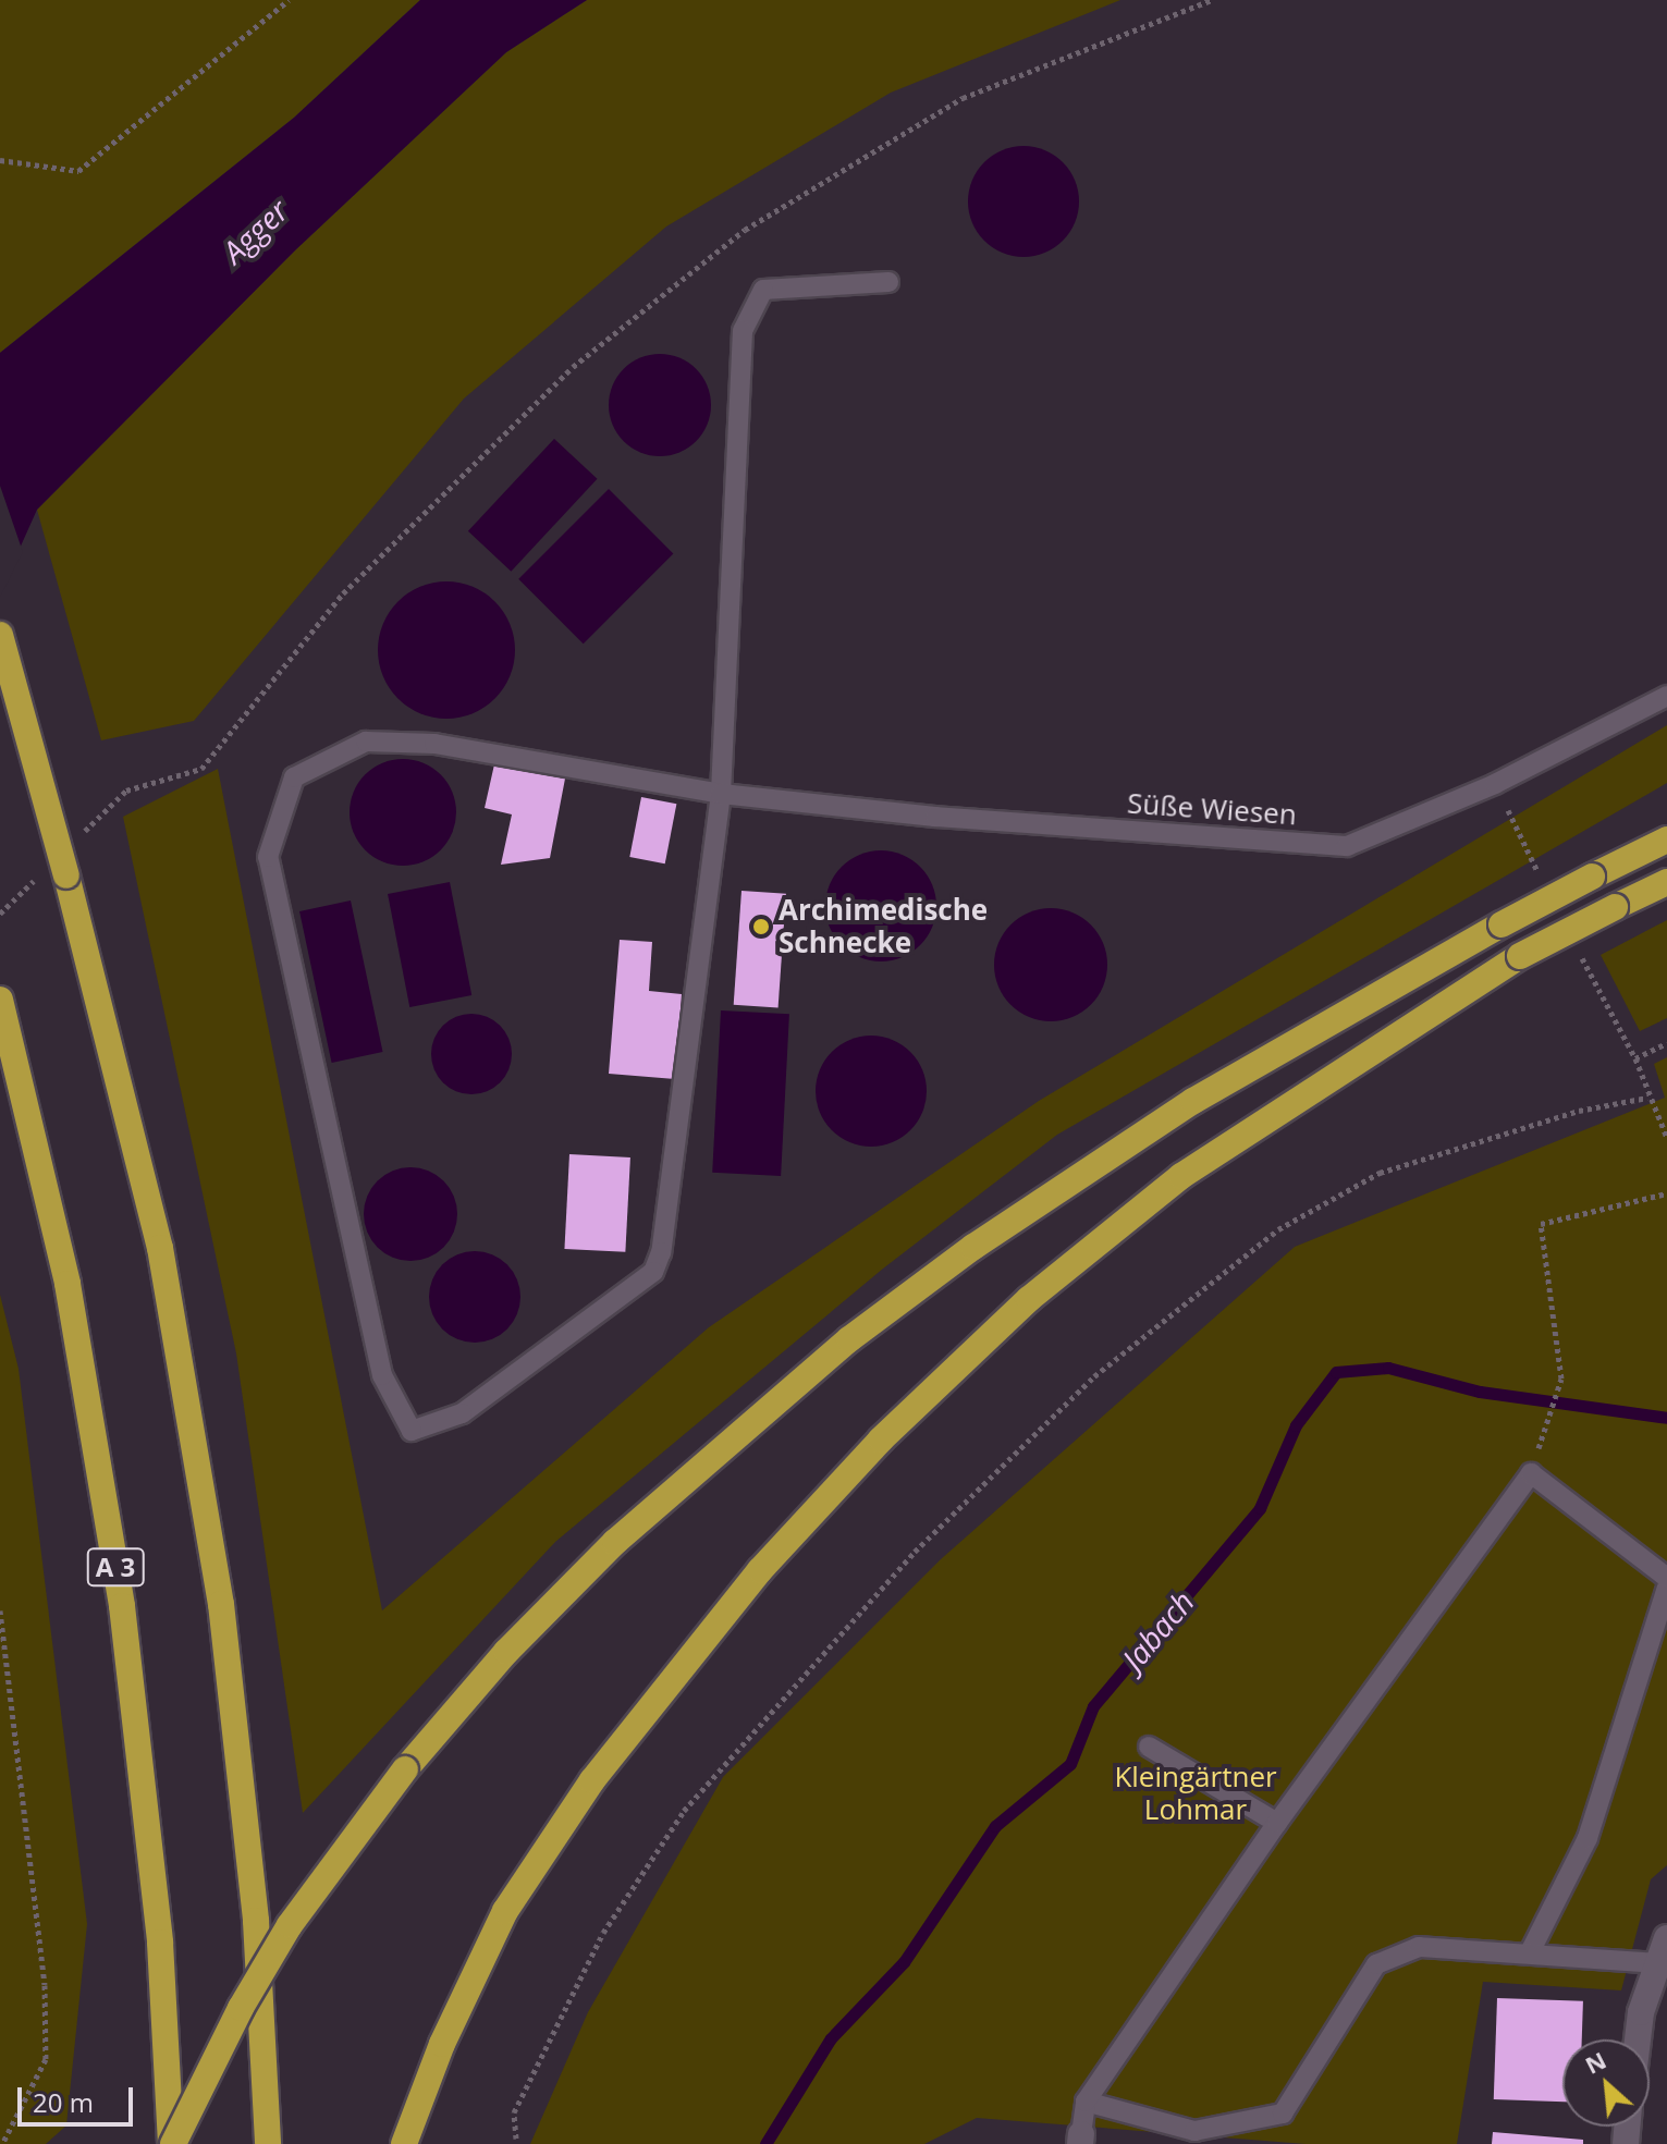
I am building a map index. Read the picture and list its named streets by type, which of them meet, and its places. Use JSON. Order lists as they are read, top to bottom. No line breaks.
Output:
{"streets":{"highway":["A 3"],"lane":["Süße Wiesen"]},"water":["Agger","Jabach"],"parks":["Kleingärtner Lohmar"],"places":["Archimedische Schnecke"],"scale_bar":"20 m","north":"top left"}
